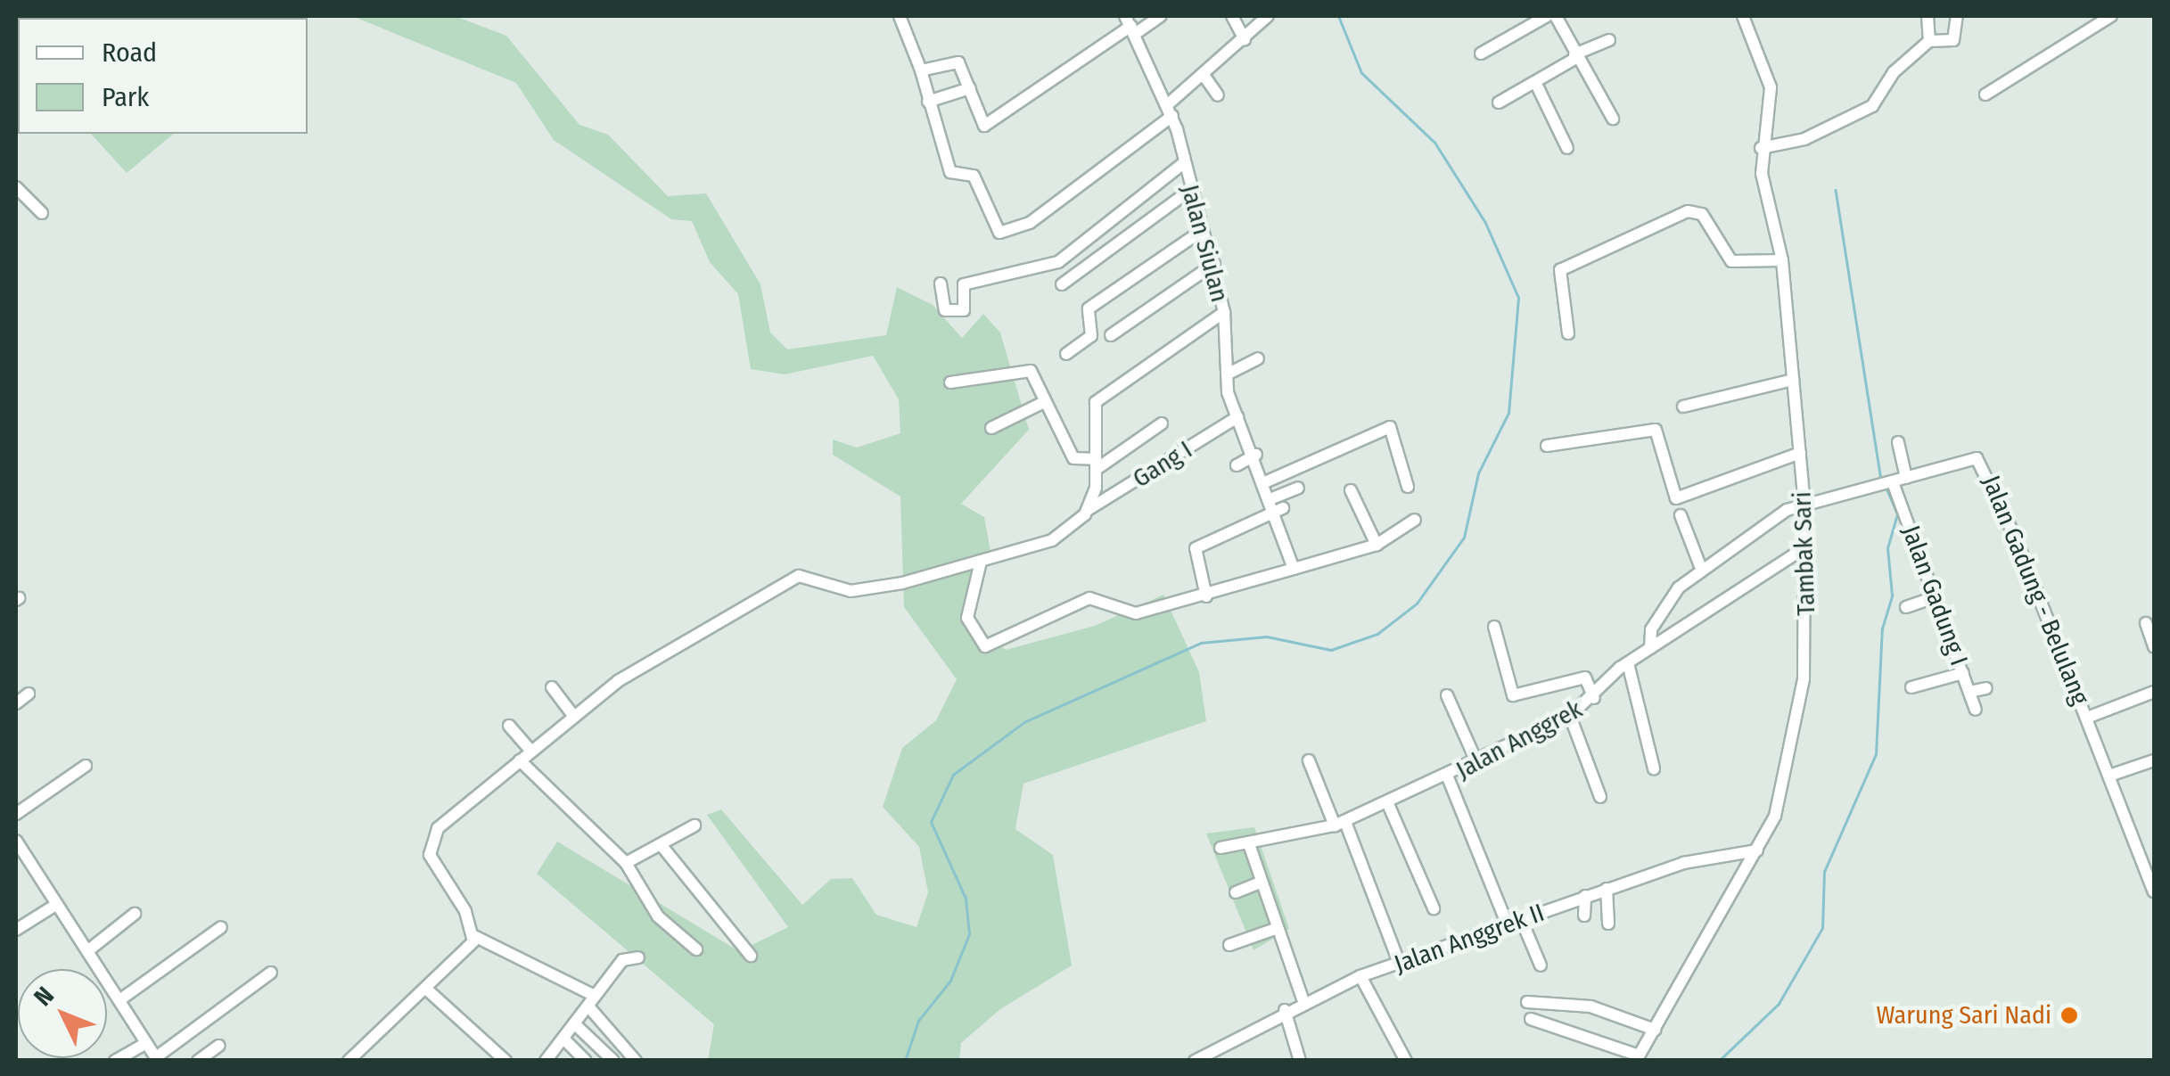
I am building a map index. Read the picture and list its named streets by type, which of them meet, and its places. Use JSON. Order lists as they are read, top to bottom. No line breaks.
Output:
{"streets":{"street":["Jalan Siulan","Gang I","Tambak Sari","Jalan Gadung - Belulang","Jalan Gadung I","Jalan Anggrek","Jalan Anggrek II"]},"crossings":[["Jalan Siulan","Gang I"],["Tambak Sari","Jalan Gadung - Belulang"],["Tambak Sari","Jalan Anggrek"],["Tambak Sari","Jalan Anggrek II"],["Jalan Gadung - Belulang","Jalan Gadung I"],["Jalan Gadung - Belulang","Jalan Anggrek"],["Jalan Anggrek","Jalan Anggrek II"]],"places":["Warung Sari Nadi"],"legend":["Road","Park"],"north":"top left"}
